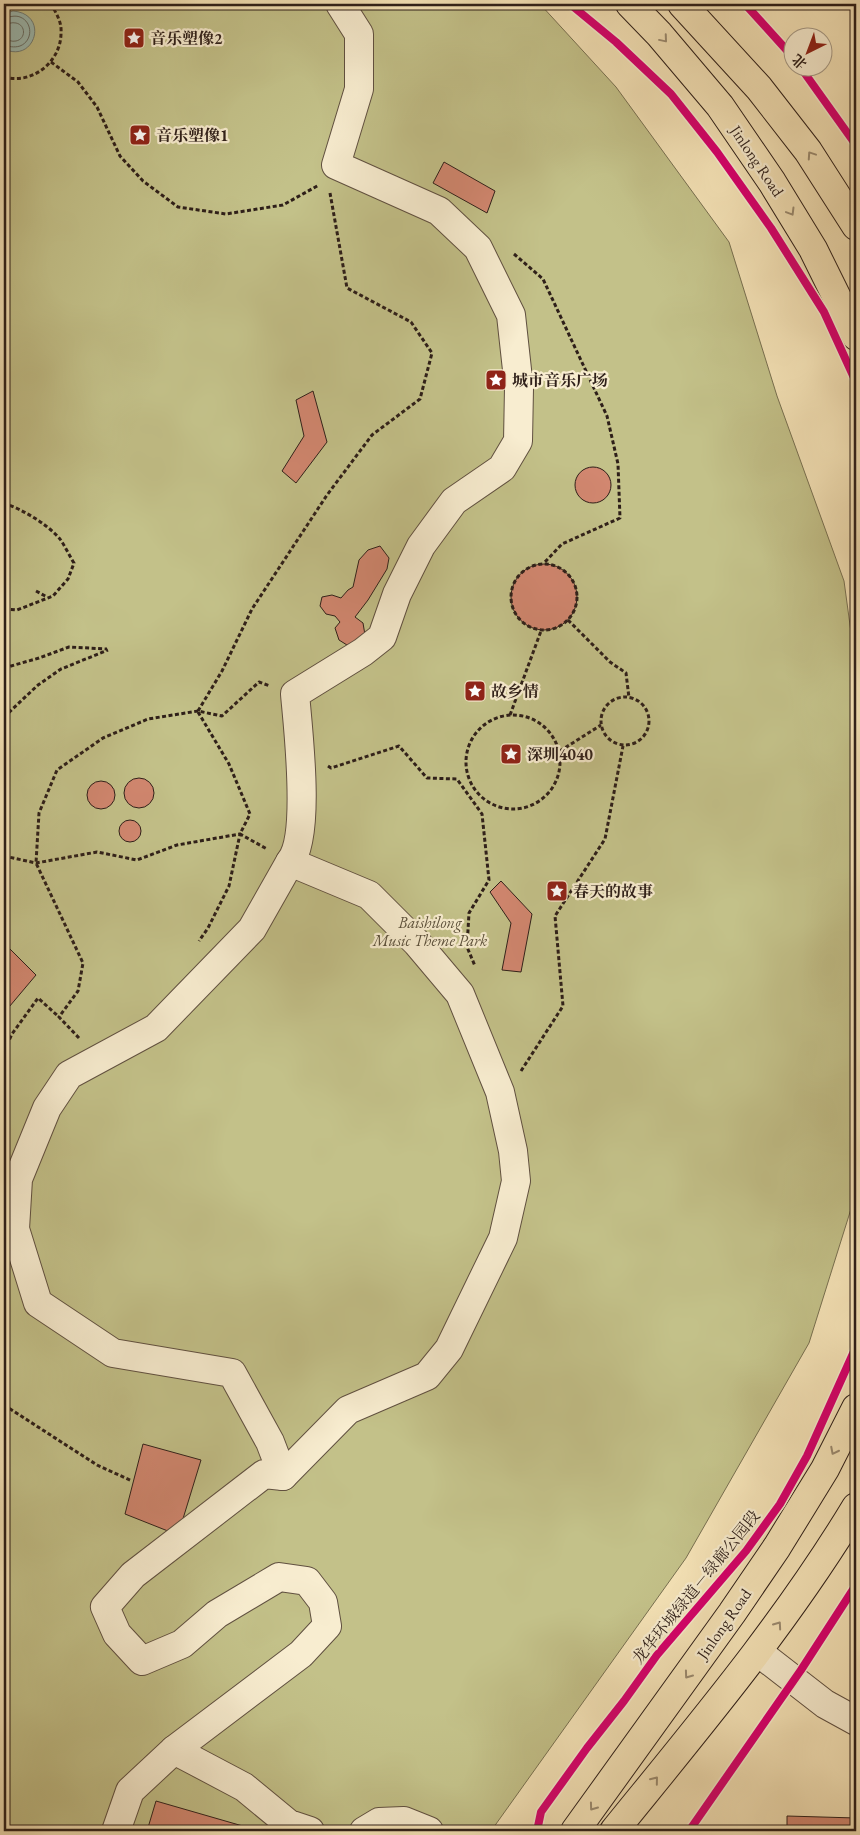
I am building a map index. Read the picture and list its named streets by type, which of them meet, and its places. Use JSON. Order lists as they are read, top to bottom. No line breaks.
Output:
{"streets":{"main road":["Jinlong Road"],"cycle path":["龙华环城绿道－绿廊公园段"]},"one_way":["Jinlong Road"],"parks":["Baishilong Music Theme Park"],"places":{"place":["音乐塑像2","音乐塑像1","城市音乐广场","故乡情","深圳4040","春天的故事"]},"north":"bottom left"}
